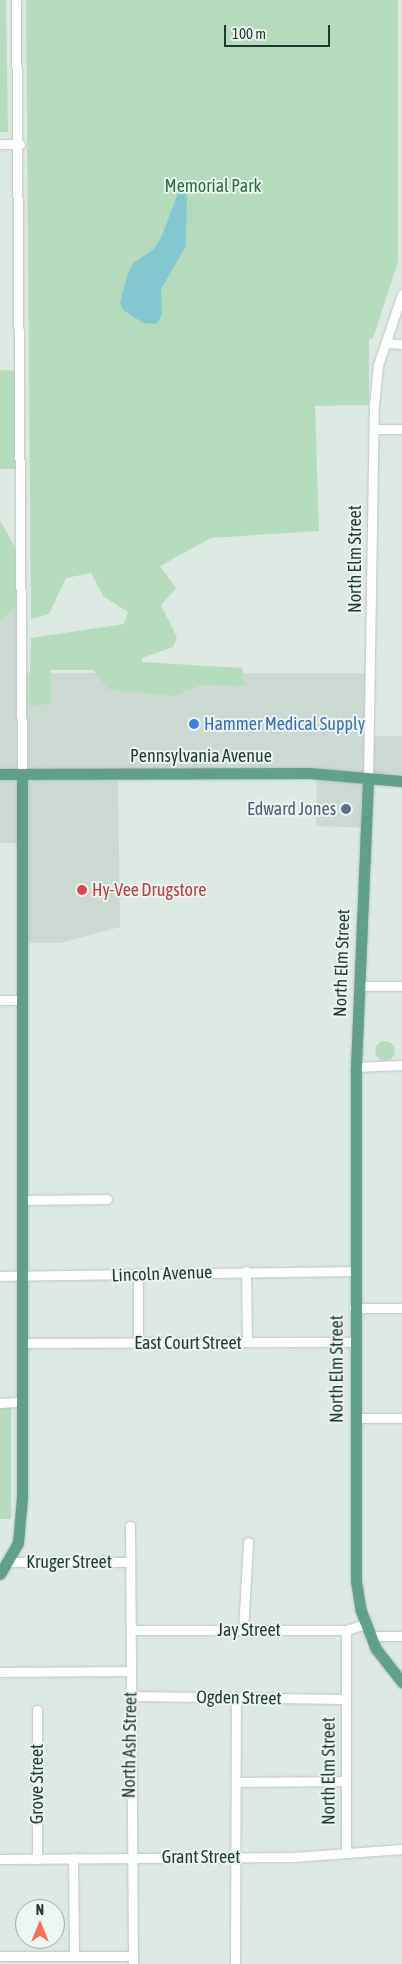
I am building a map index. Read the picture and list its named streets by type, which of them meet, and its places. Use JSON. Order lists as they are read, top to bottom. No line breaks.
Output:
{"streets":{"main road":["North Elm Street","Pennsylvania Avenue"],"street":["Lincoln Avenue","East Court Street","Kruger Street","Jay Street","Ogden Street","North Ash Street","Grove Street","Grant Street"]},"crossings":[["North Elm Street","Pennsylvania Avenue"],["North Elm Street","Lincoln Avenue"],["North Elm Street","East Court Street"],["North Elm Street","Jay Street"],["North Elm Street","Ogden Street"],["North Elm Street","Grant Street"],["Kruger Street","North Ash Street"],["Jay Street","North Ash Street"],["Ogden Street","North Ash Street"],["North Ash Street","Grant Street"],["Grove Street","Grant Street"]],"parks":["Memorial Park"],"places":["Hammer Medical Supply","Edward Jones","Hy-Vee Drugstore"],"scale_bar":"100 m","north":"top"}
